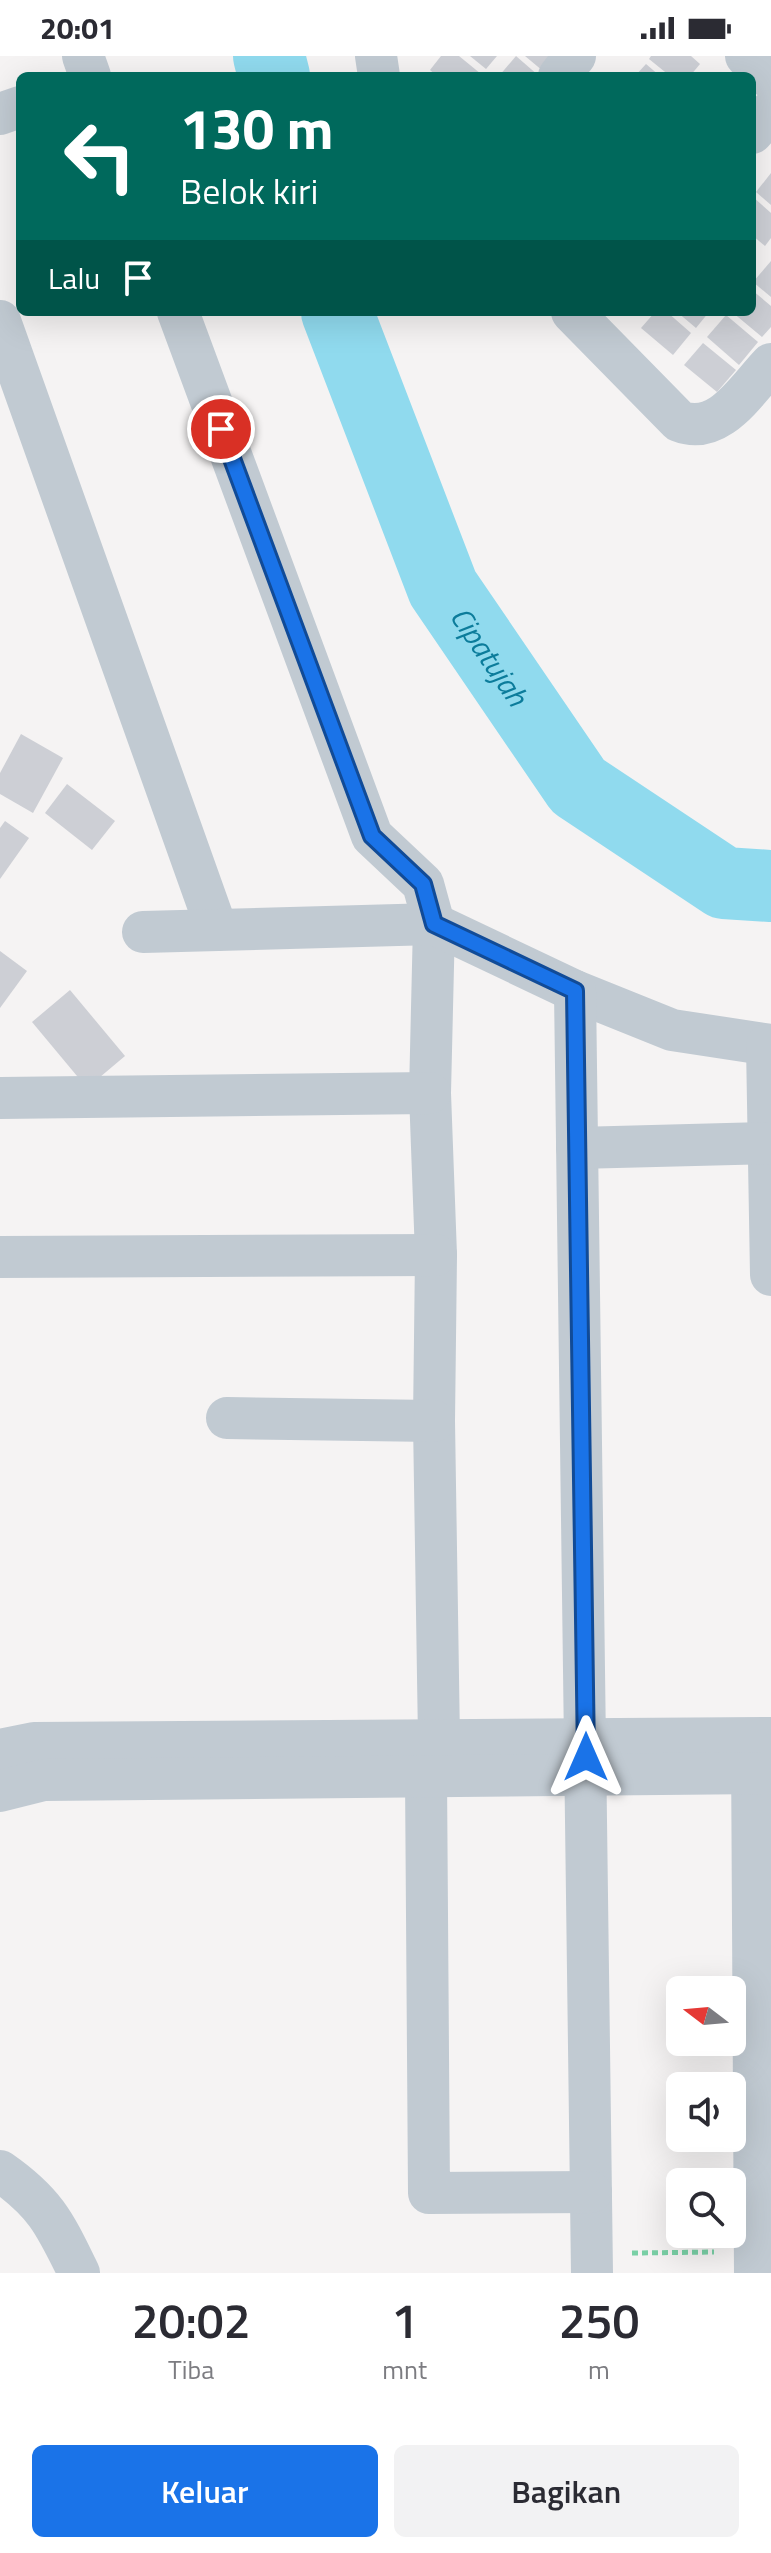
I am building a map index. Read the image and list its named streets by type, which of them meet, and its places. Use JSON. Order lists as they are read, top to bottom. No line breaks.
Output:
{"water":["Cipatujah"],"north":"left","page":{"status":"20:01","turn":["130 m","Belok kiri"],"then":"Lalu","eta":["20:02","Tiba","1","mnt","250","m"],"buttons":["Keluar","Bagikan"]}}
